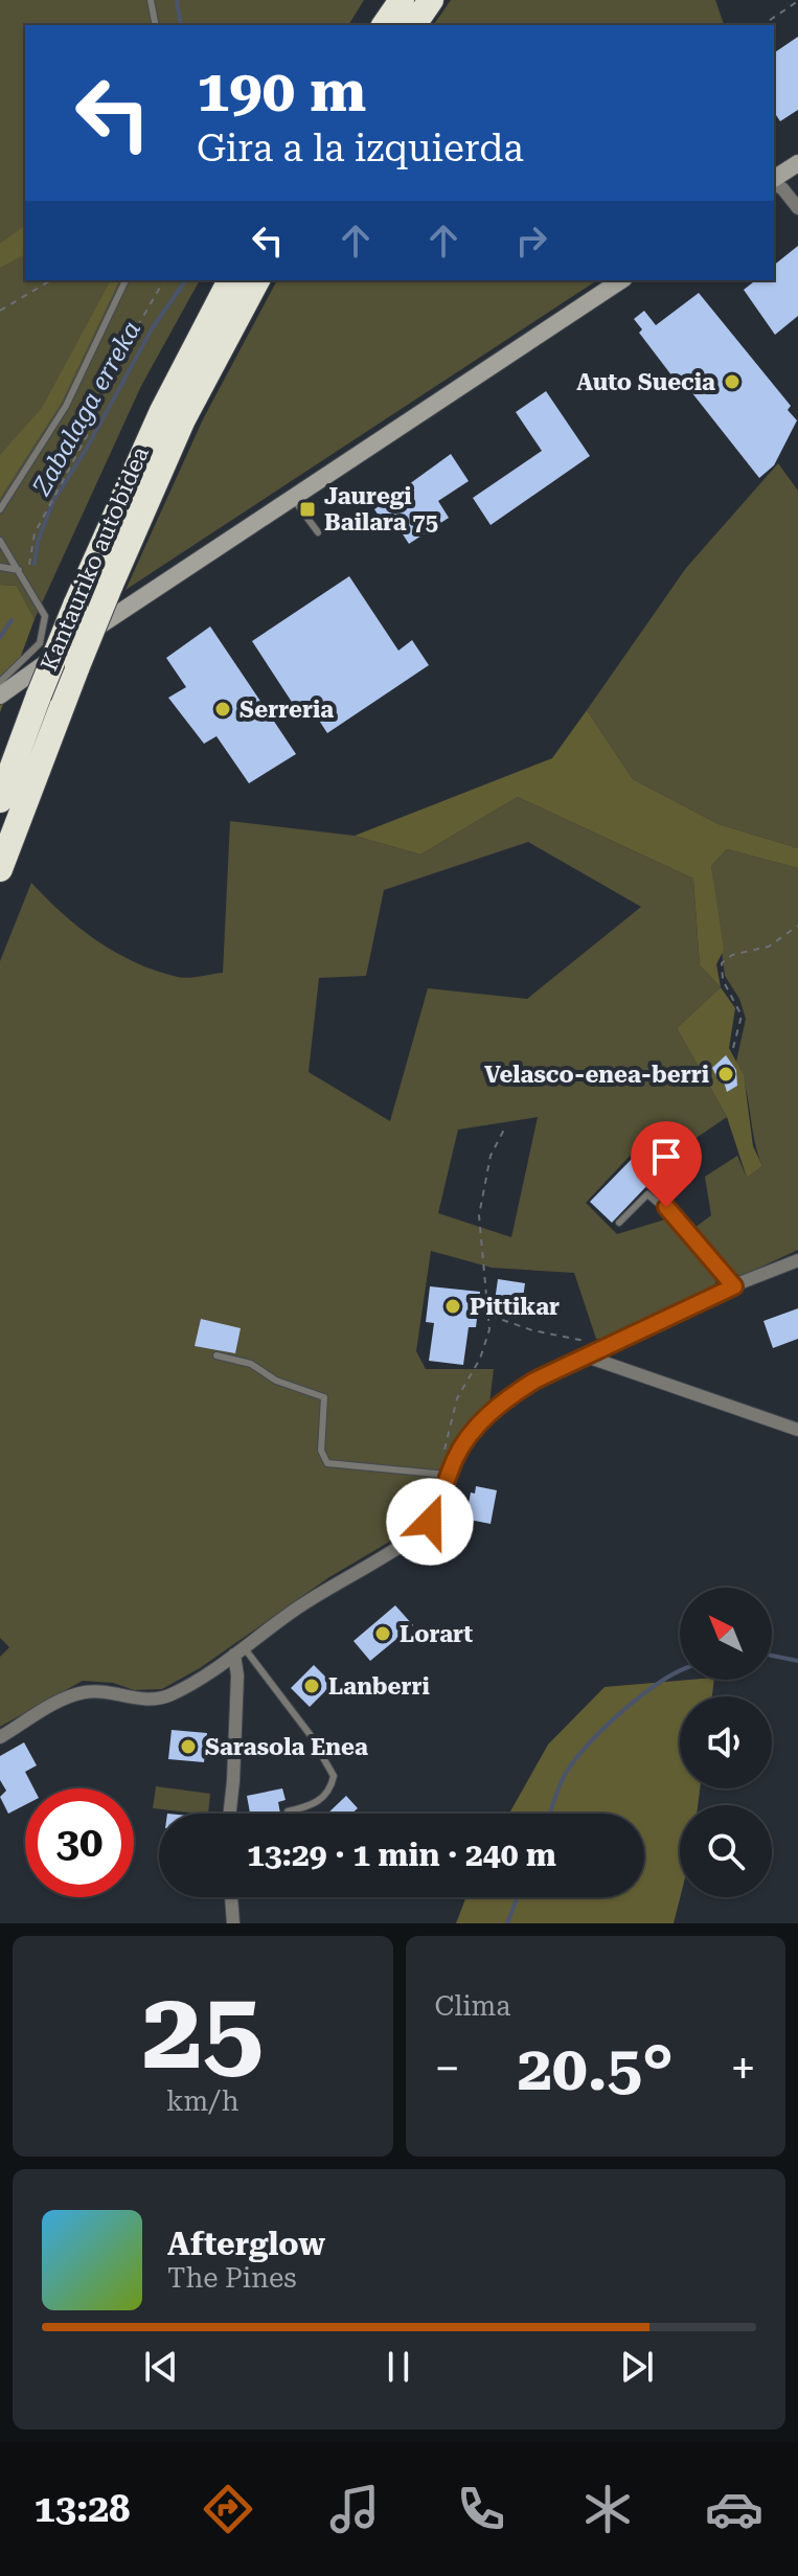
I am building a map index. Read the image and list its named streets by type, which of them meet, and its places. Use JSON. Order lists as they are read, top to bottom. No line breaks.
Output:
{"streets":{"highway":["Kantauriko autobidea"]},"water":["Zabalaga erreka"],"places":{"other":["Auto Suecia","Serreria","Velasco-enea-berri","Pittikar","Lorart","Lanberri","Sarasola Enea"],"transit":["Jauregi Bailara 75"]},"north":"top left","page":{"turn":["190 m","Gira a la izquierda"],"limit":"30","trip":"13:29 · 1 min · 240 m","tile":[["25","km/h"],"Clima"],"heat":["−","20.5°","+"],"song":["Afterglow","The Pines"],"tabs":"13:28"}}
